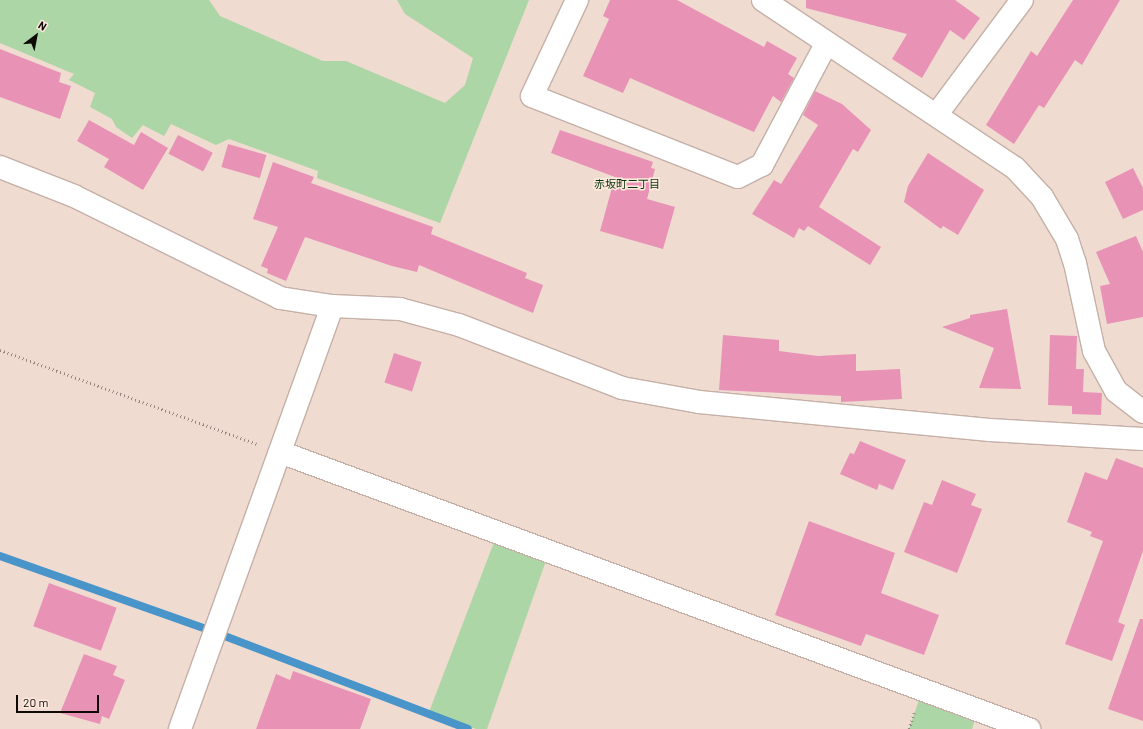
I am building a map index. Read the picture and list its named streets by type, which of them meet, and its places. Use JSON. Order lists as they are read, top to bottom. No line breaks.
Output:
{"districts":["赤坂町二丁目"],"scale_bar":"20 m","north":"top right"}
